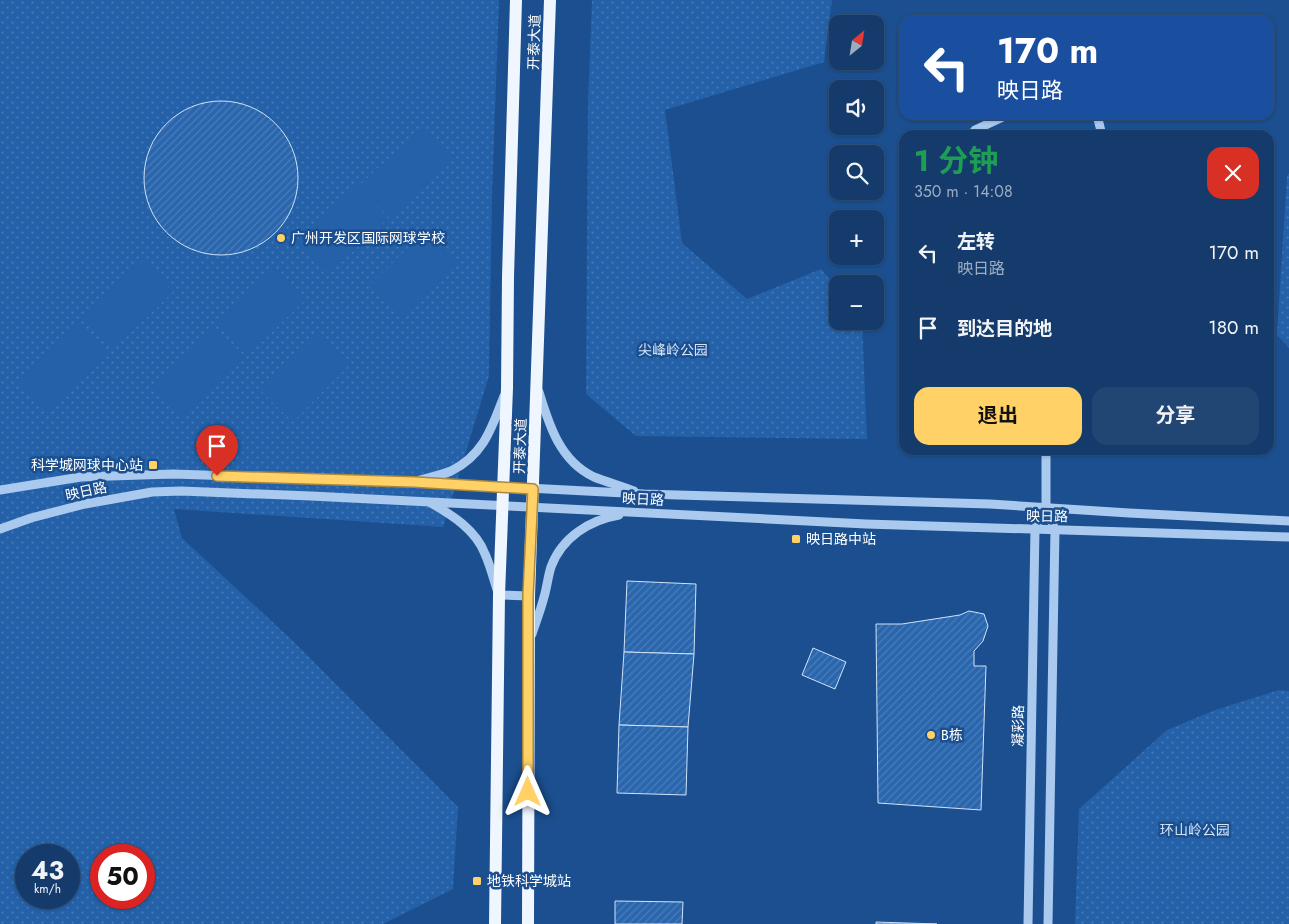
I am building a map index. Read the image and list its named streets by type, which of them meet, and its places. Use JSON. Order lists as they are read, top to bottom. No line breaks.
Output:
{"streets":{"main road":["开泰大道"],"street":["映日路","凝彩路"]},"crossings":[["开泰大道","映日路"],["映日路","凝彩路"]],"parks":["尖峰岭公园","环山岭公园"],"places":{"other":["广州开发区国际网球学校","B栋"],"transit":["科学城网球中心站","映日路中站","地铁科学城站"]},"north":"top right","page":{"map_buttons":["+","−"],"turn":["170 m","映日路"],"heading":["1 分钟","350 m · 14:08"],"list":[{"name":"左转","note":"映日路","value":"170 m"},{"name":"到达目的地","value":"180 m"}],"buttons":["退出","分享"],"speed":"43 km/h","limit":"50"}}
